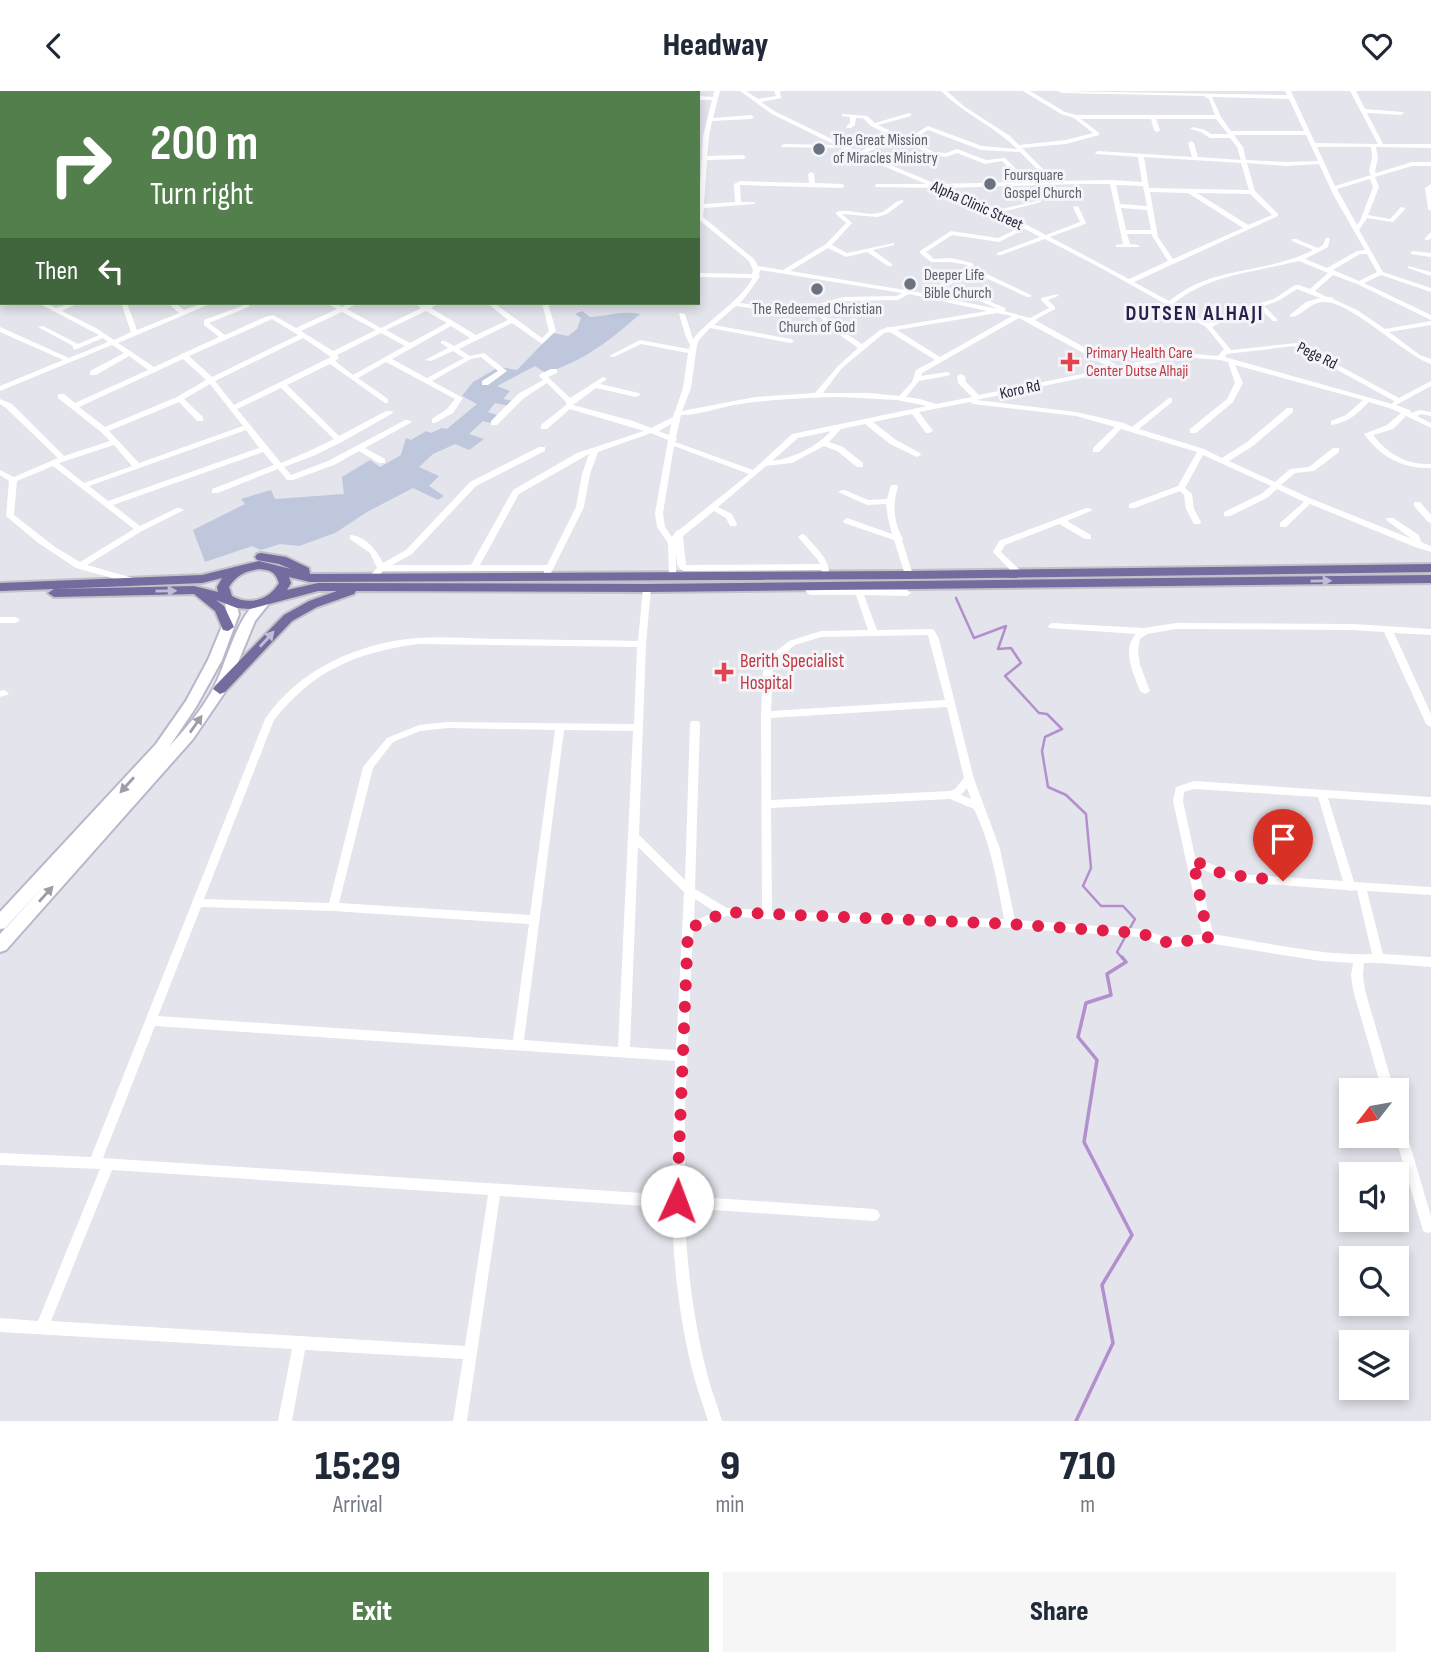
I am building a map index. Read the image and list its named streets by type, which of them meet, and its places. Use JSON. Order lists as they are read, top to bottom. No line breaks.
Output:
{"streets":{"street":["Alpha Clinic Street","Pege Rd","Koro Rd"]},"crossings":[["Alpha Clinic Street","Pege Rd"],["Pege Rd","Koro Rd"]],"districts":["DUTSEN ALHAJI"],"places":{"other":["The Great Mission of Miracles Ministry","Foursquare Gospel Church","Deeper Life Bible Church","The Redeemed Christian Church of God"],"health":["Primary Health Care Center Dutse Alhaji","Berith Specialist Hospital"]},"north":"bottom left","page":{"header":"Headway","turn":["200 m","Turn right"],"then":"Then","eta":["15:29","Arrival","9","min","710","m"],"buttons":["Exit","Share"]}}
